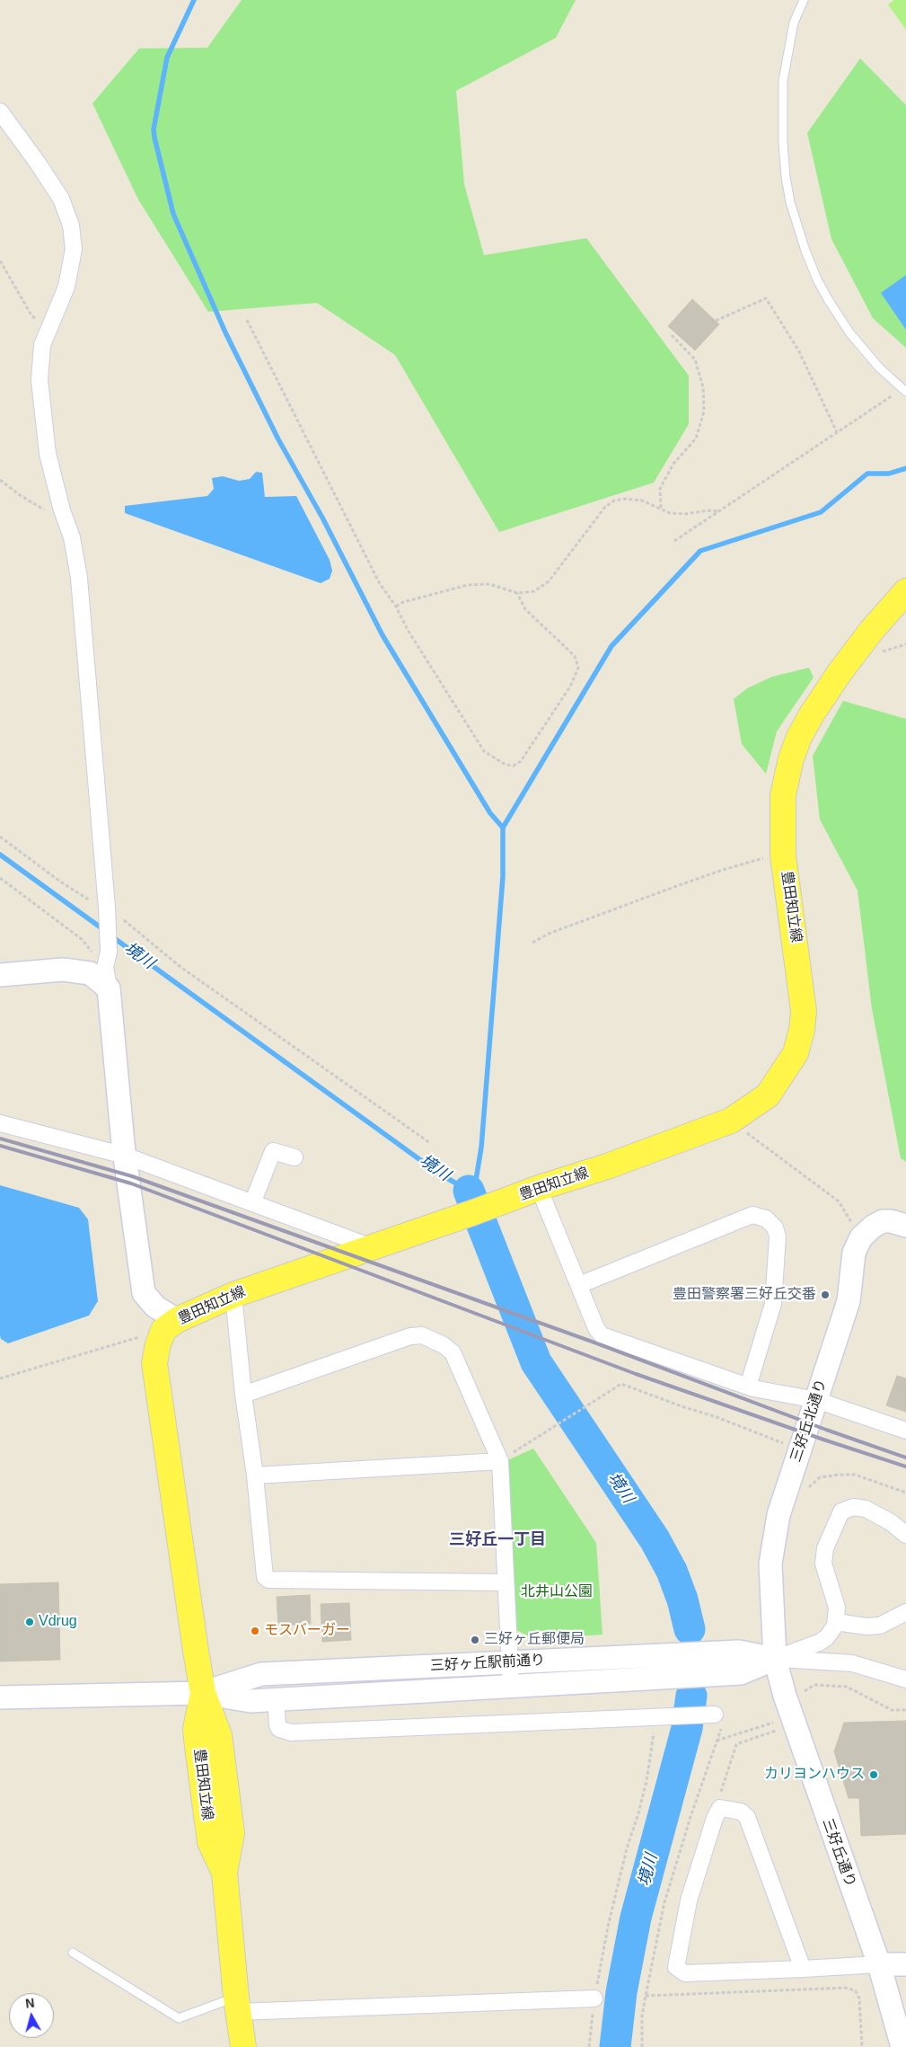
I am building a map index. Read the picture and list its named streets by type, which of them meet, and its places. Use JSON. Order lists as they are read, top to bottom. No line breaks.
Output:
{"streets":{"main road":["豊田知立線"],"street":["三好丘北通り","三好ヶ丘駅前通り","三好丘通り"]},"crossings":[["豊田知立線","三好ヶ丘駅前通り"],["三好丘北通り","三好ヶ丘駅前通り"],["三好丘北通り","三好丘通り"],["三好ヶ丘駅前通り","三好丘通り"]],"districts":["三好丘一丁目"],"water":["境川"],"parks":["北井山公園"],"places":["豊田警察署三好丘交番","Vdrug","モスバーガー","三好ヶ丘郵便局","カリヨンハウス"],"north":"top"}
